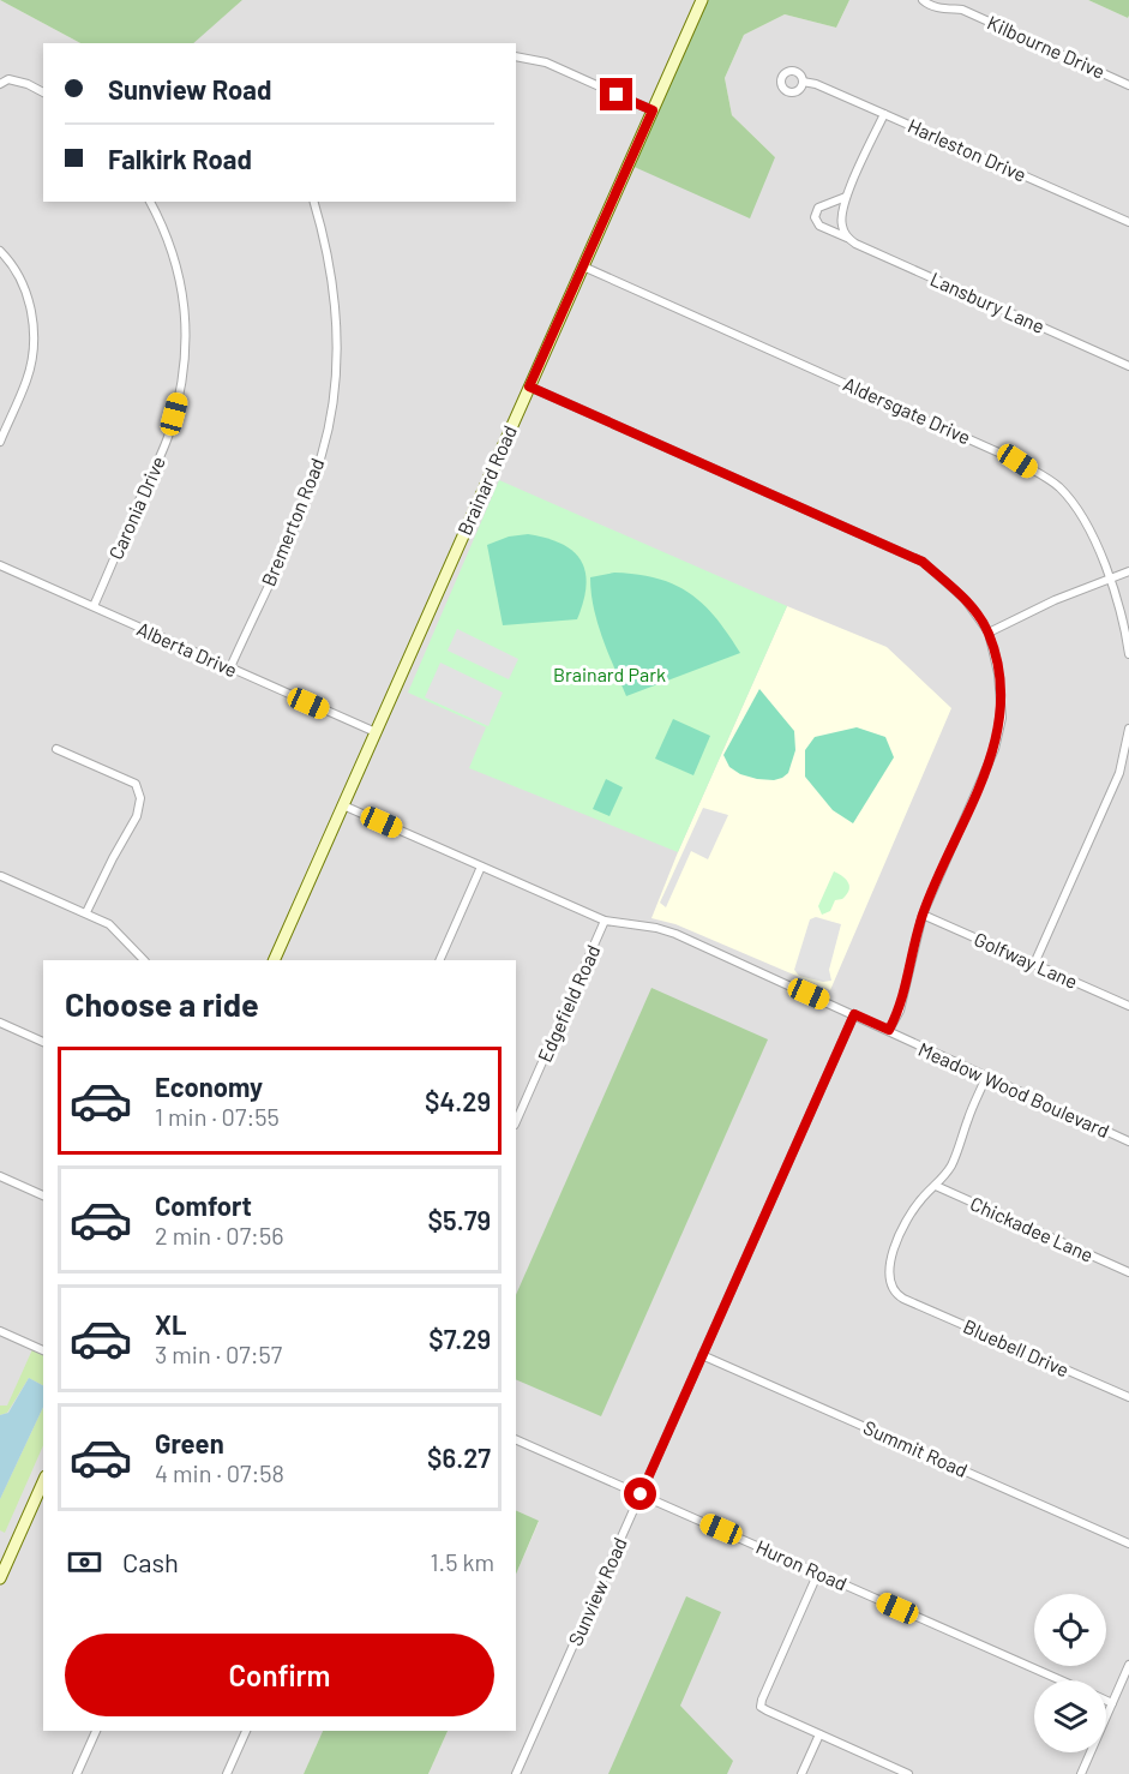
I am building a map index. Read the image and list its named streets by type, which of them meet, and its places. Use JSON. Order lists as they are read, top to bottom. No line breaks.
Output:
{"streets":{"main road":["Brainard Road"],"street":["Kilbourne Drive","Harleston Drive","Lansbury Lane","Aldersgate Drive","Caronia Drive","Bremerton Road","Alberta Drive","Golfway Lane","Edgefield Road","Meadow Wood Boulevard","Chickadee Lane","Bluebell Drive","Summit Road","Huron Road","Sunview Road"]},"crossings":[["Aldersgate Drive","Brainard Road"],["Brainard Road","Alberta Drive"],["Brainard Road","Meadow Wood Boulevard"],["Caronia Drive","Alberta Drive"],["Bremerton Road","Alberta Drive"],["Edgefield Road","Meadow Wood Boulevard"],["Meadow Wood Boulevard","Sunview Road"],["Chickadee Lane","Bluebell Drive"],["Summit Road","Sunview Road"],["Huron Road","Sunview Road"]],"parks":["Brainard Park"],"page":{"banner":["Sunview Road","Falkirk Road"],"heading":"Choose a ride","list":[{"name":"Economy","note":"1 min · 07:55","value":"$4.29"},{"name":"Comfort","note":"2 min · 07:56","value":"$5.79"},{"name":"XL","note":"3 min · 07:57","value":"$7.29"},{"name":"Green","note":"4 min · 07:58","value":"$6.27"}],"pay":["Cash","1.5 km"],"buttons":"Confirm"}}
